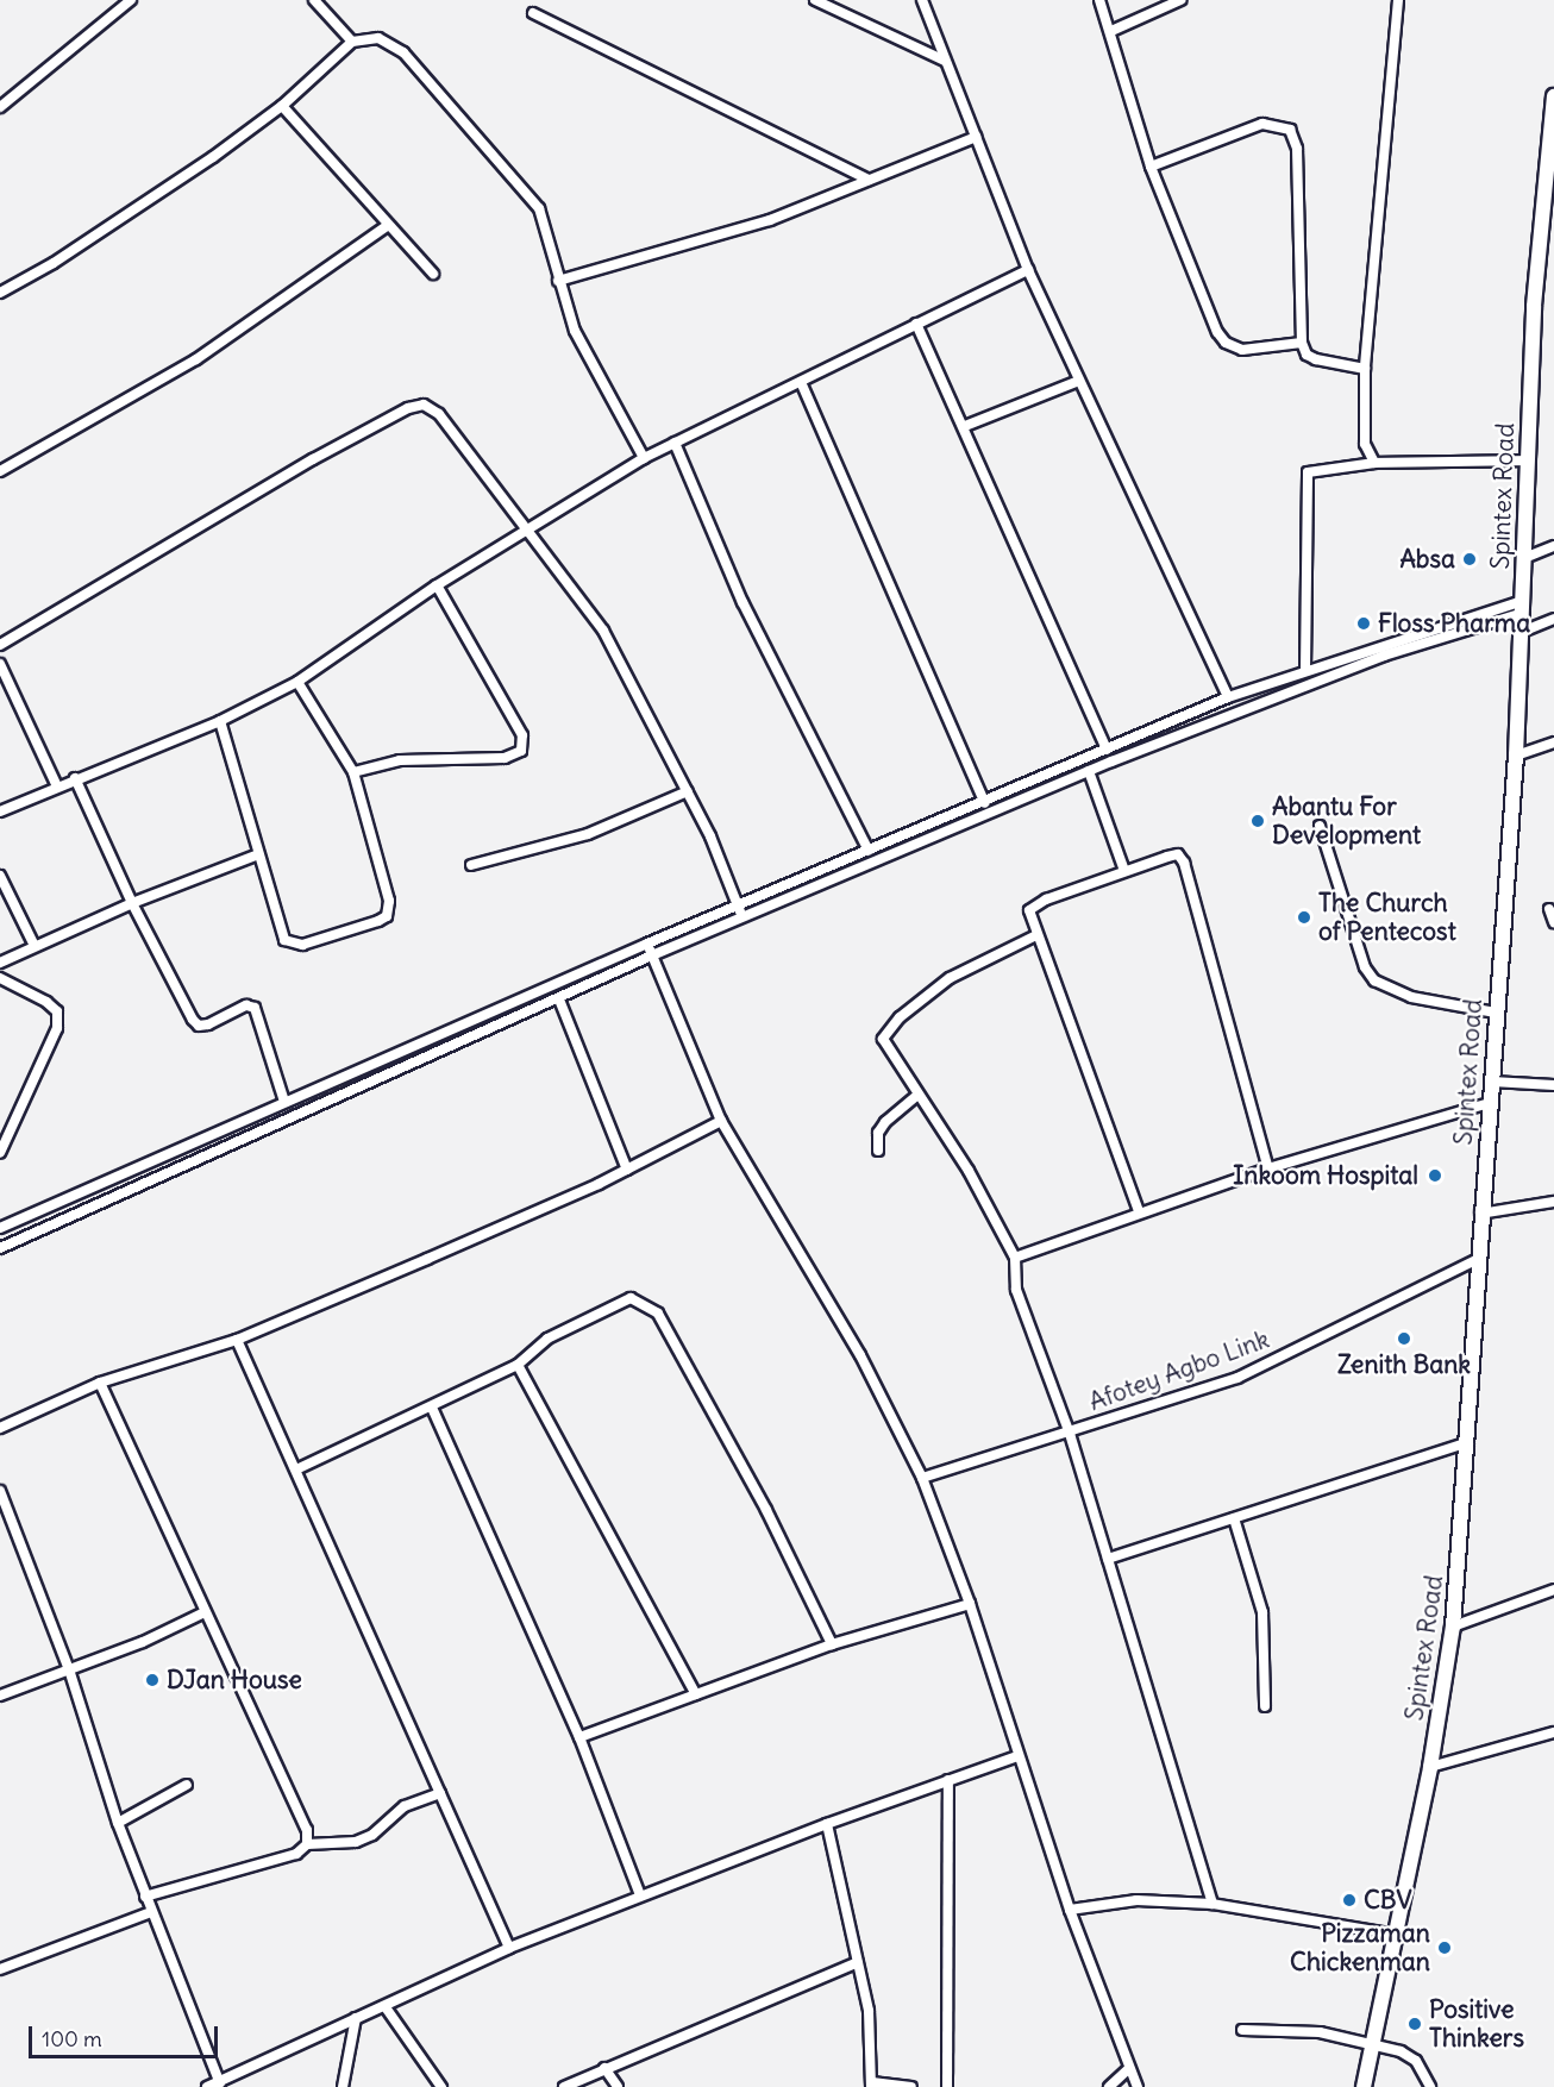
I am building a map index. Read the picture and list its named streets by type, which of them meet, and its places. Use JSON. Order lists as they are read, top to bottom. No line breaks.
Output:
{"streets":{"main road":["Spintex Road"],"street":["Afotey Agbo Link"]},"crossings":[["Spintex Road","Afotey Agbo Link"]],"places":["Absa","Floss Pharma","Abantu For Development","The Church of Pentecost","Inkoom Hospital","Zenith Bank","DJan House","CBV","Pizzaman Chickenman","Positive Thinkers"],"scale_bar":"100 m"}
